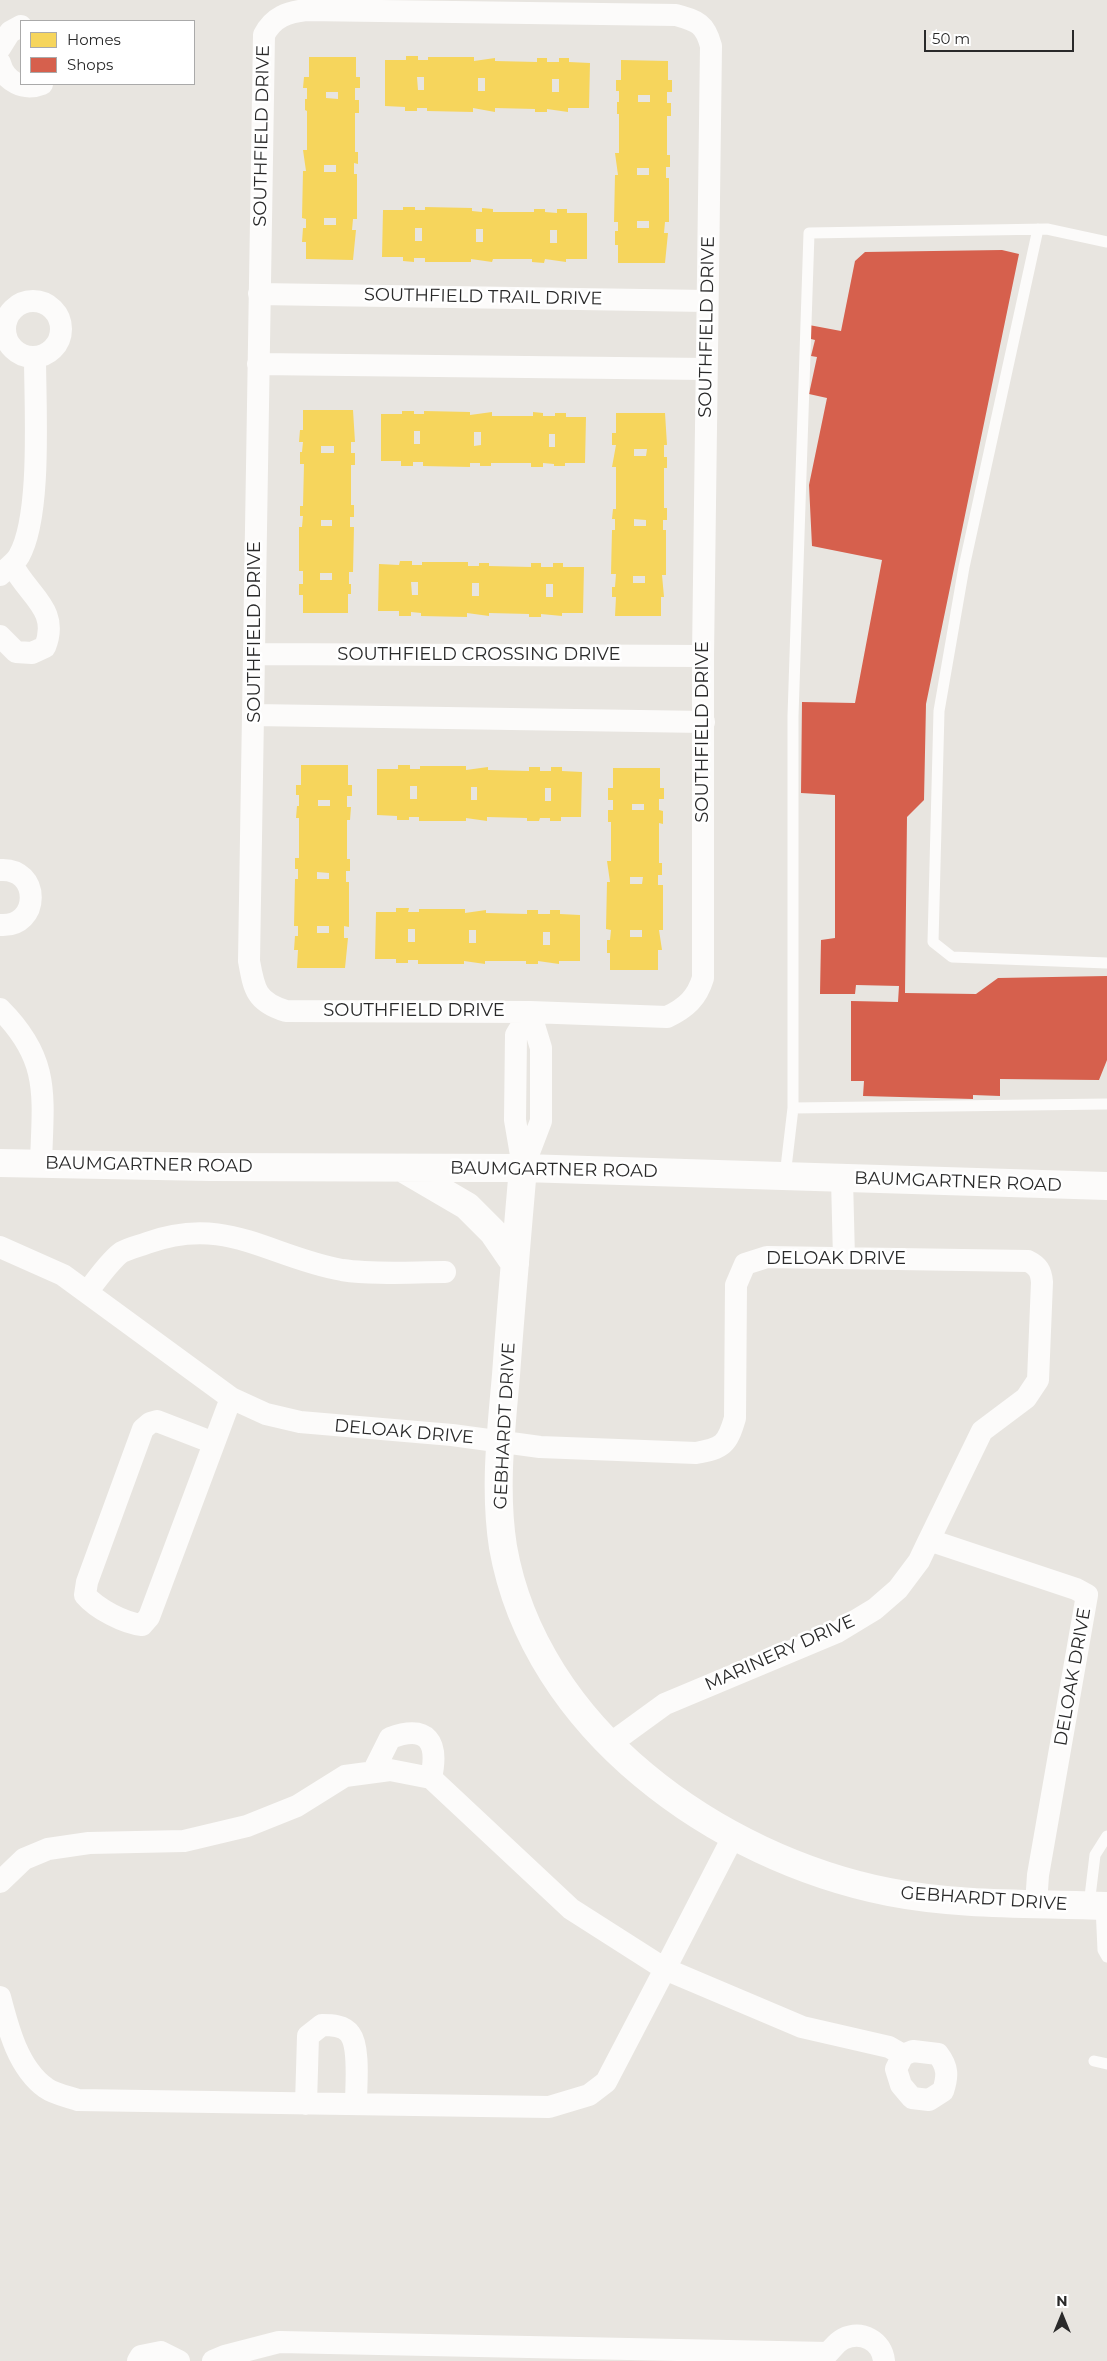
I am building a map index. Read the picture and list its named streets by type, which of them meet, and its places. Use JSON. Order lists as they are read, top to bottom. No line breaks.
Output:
{"streets":{"street":["SOUTHFIELD DRIVE","SOUTHFIELD TRAIL DRIVE","SOUTHFIELD CROSSING DRIVE","BAUMGARTNER ROAD","DELOAK DRIVE","GEBHARDT DRIVE","MARINERY DRIVE"]},"crossings":[["SOUTHFIELD DRIVE","SOUTHFIELD TRAIL DRIVE"],["SOUTHFIELD DRIVE","SOUTHFIELD CROSSING DRIVE"],["BAUMGARTNER ROAD","GEBHARDT DRIVE"],["DELOAK DRIVE","GEBHARDT DRIVE"],["DELOAK DRIVE","MARINERY DRIVE"],["GEBHARDT DRIVE","MARINERY DRIVE"]],"legend":["Homes","Shops"],"scale_bar":"50 m","north":"top"}
